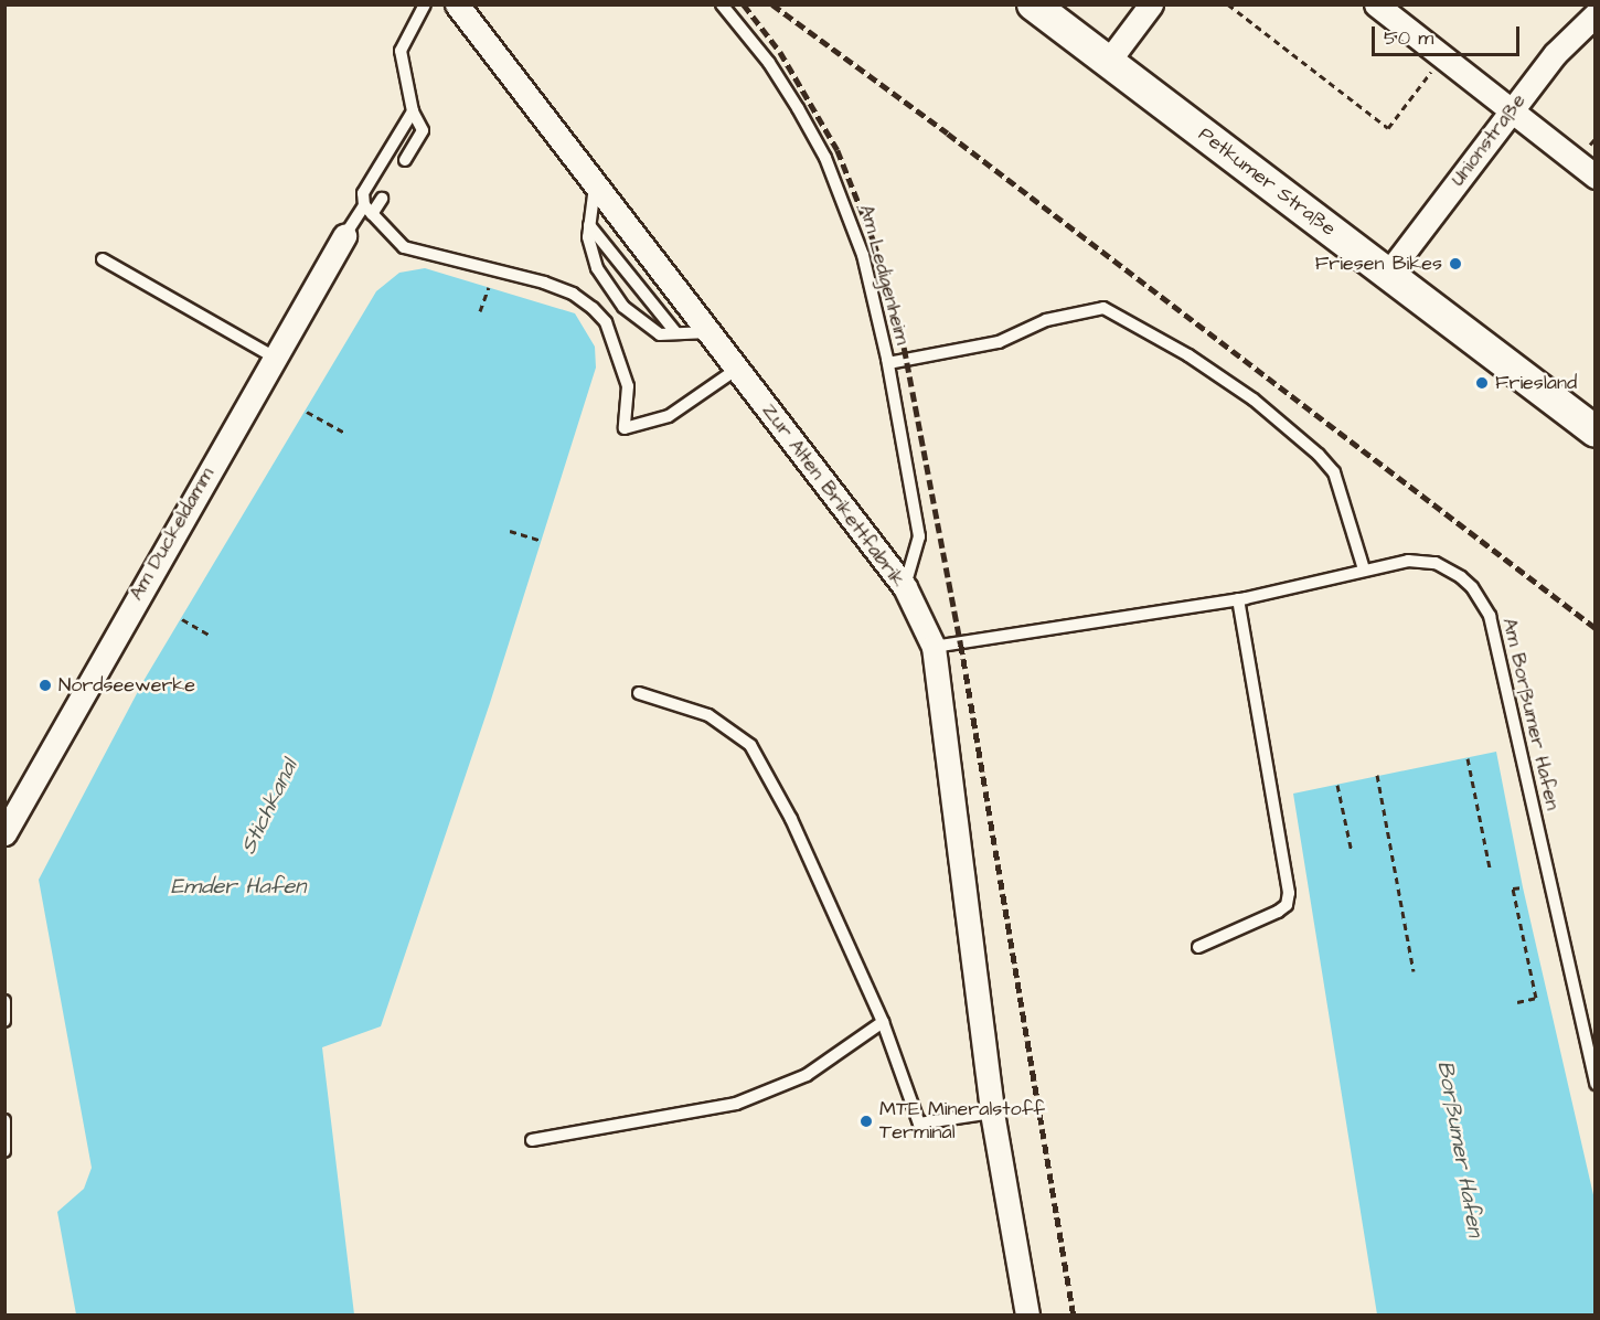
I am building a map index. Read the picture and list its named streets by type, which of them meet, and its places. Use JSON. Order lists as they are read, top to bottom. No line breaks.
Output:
{"streets":{"main road":["Petkumer Straße"],"street":["Unionstraße","Zur Alten Brikettfabrik","Am Duckeldamm"],"lane":["Am Ledigenheim","Am Borßumer Hafen"]},"crossings":[["Unionstraße","Petkumer Straße"],["Am Ledigenheim","Zur Alten Brikettfabrik"],["Zur Alten Brikettfabrik","Am Borßumer Hafen"]],"water":["Stichkanal","Emder Hafen","Borßumer Hafen"],"places":["Friesen Bikes","Friesland","Nordseewerke","MTE Mineralstoff Terminal"],"scale_bar":"50 m"}
